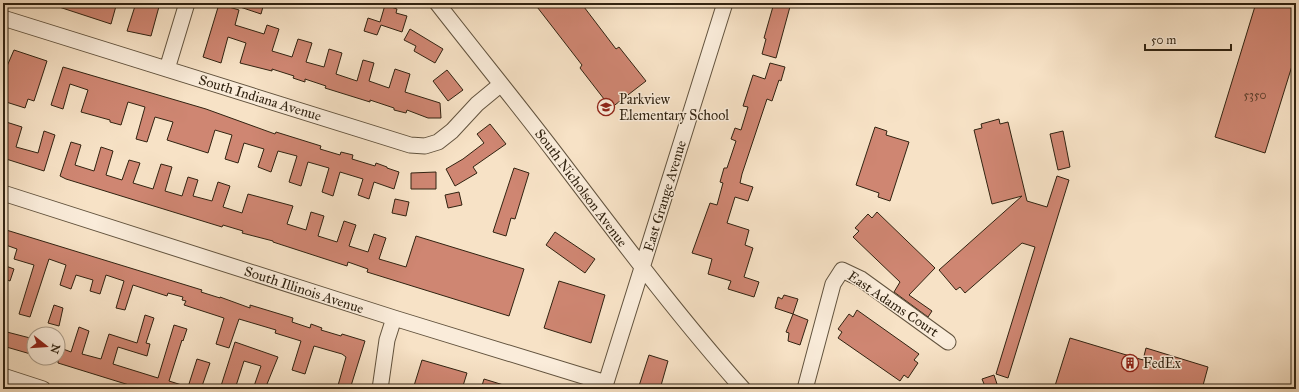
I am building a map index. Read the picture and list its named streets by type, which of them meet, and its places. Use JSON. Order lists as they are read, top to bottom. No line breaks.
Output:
{"streets":{"street":["South Indiana Avenue","South Nicholson Avenue","East Grange Avenue","South Illinois Avenue","East Adams Court"]},"crossings":[["South Indiana Avenue","South Nicholson Avenue"],["South Nicholson Avenue","East Grange Avenue"],["East Grange Avenue","South Illinois Avenue"]],"places":{"school or university":["Parkview Elementary School"],"building":["FedEx"]},"house_numbers":["5350"],"scale_bar":"50 m","north":"right"}
